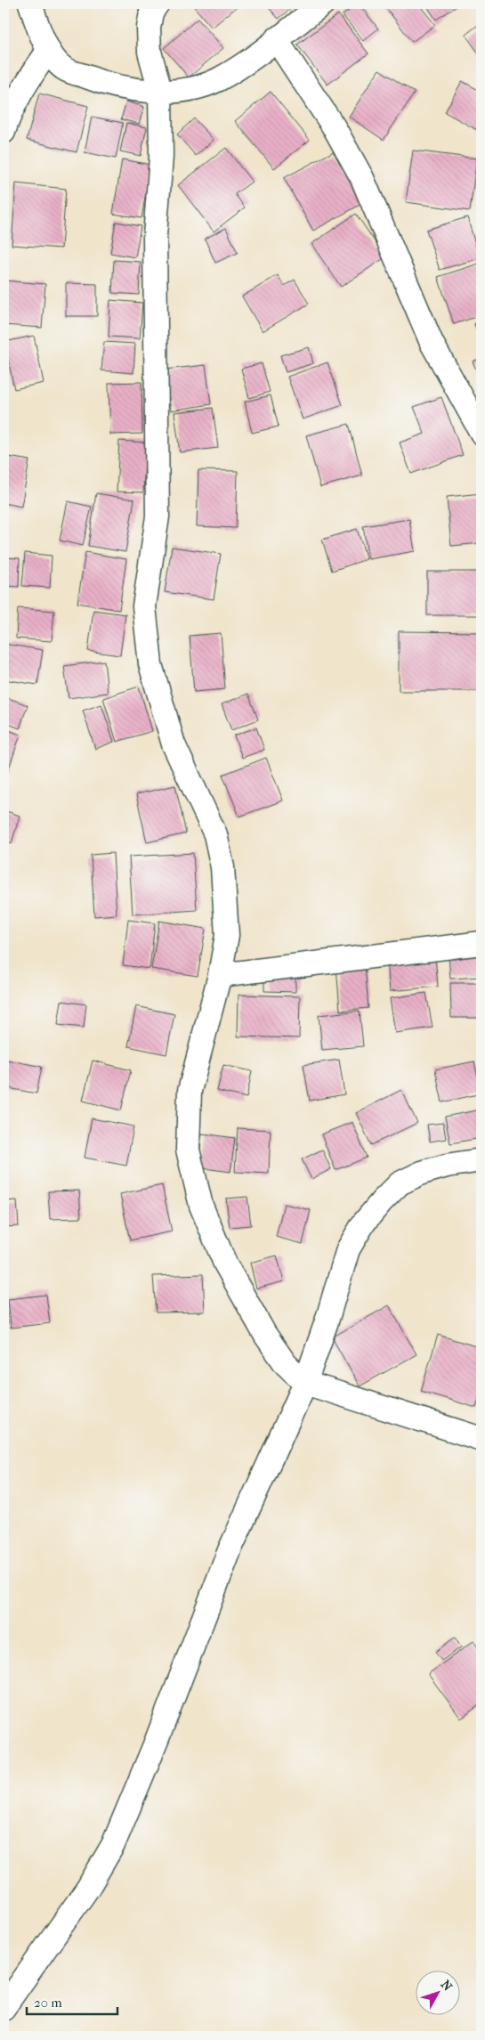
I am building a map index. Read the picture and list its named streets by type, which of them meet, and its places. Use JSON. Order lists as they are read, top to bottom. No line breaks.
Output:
{"scale_bar":"20 m","north":"top right"}
